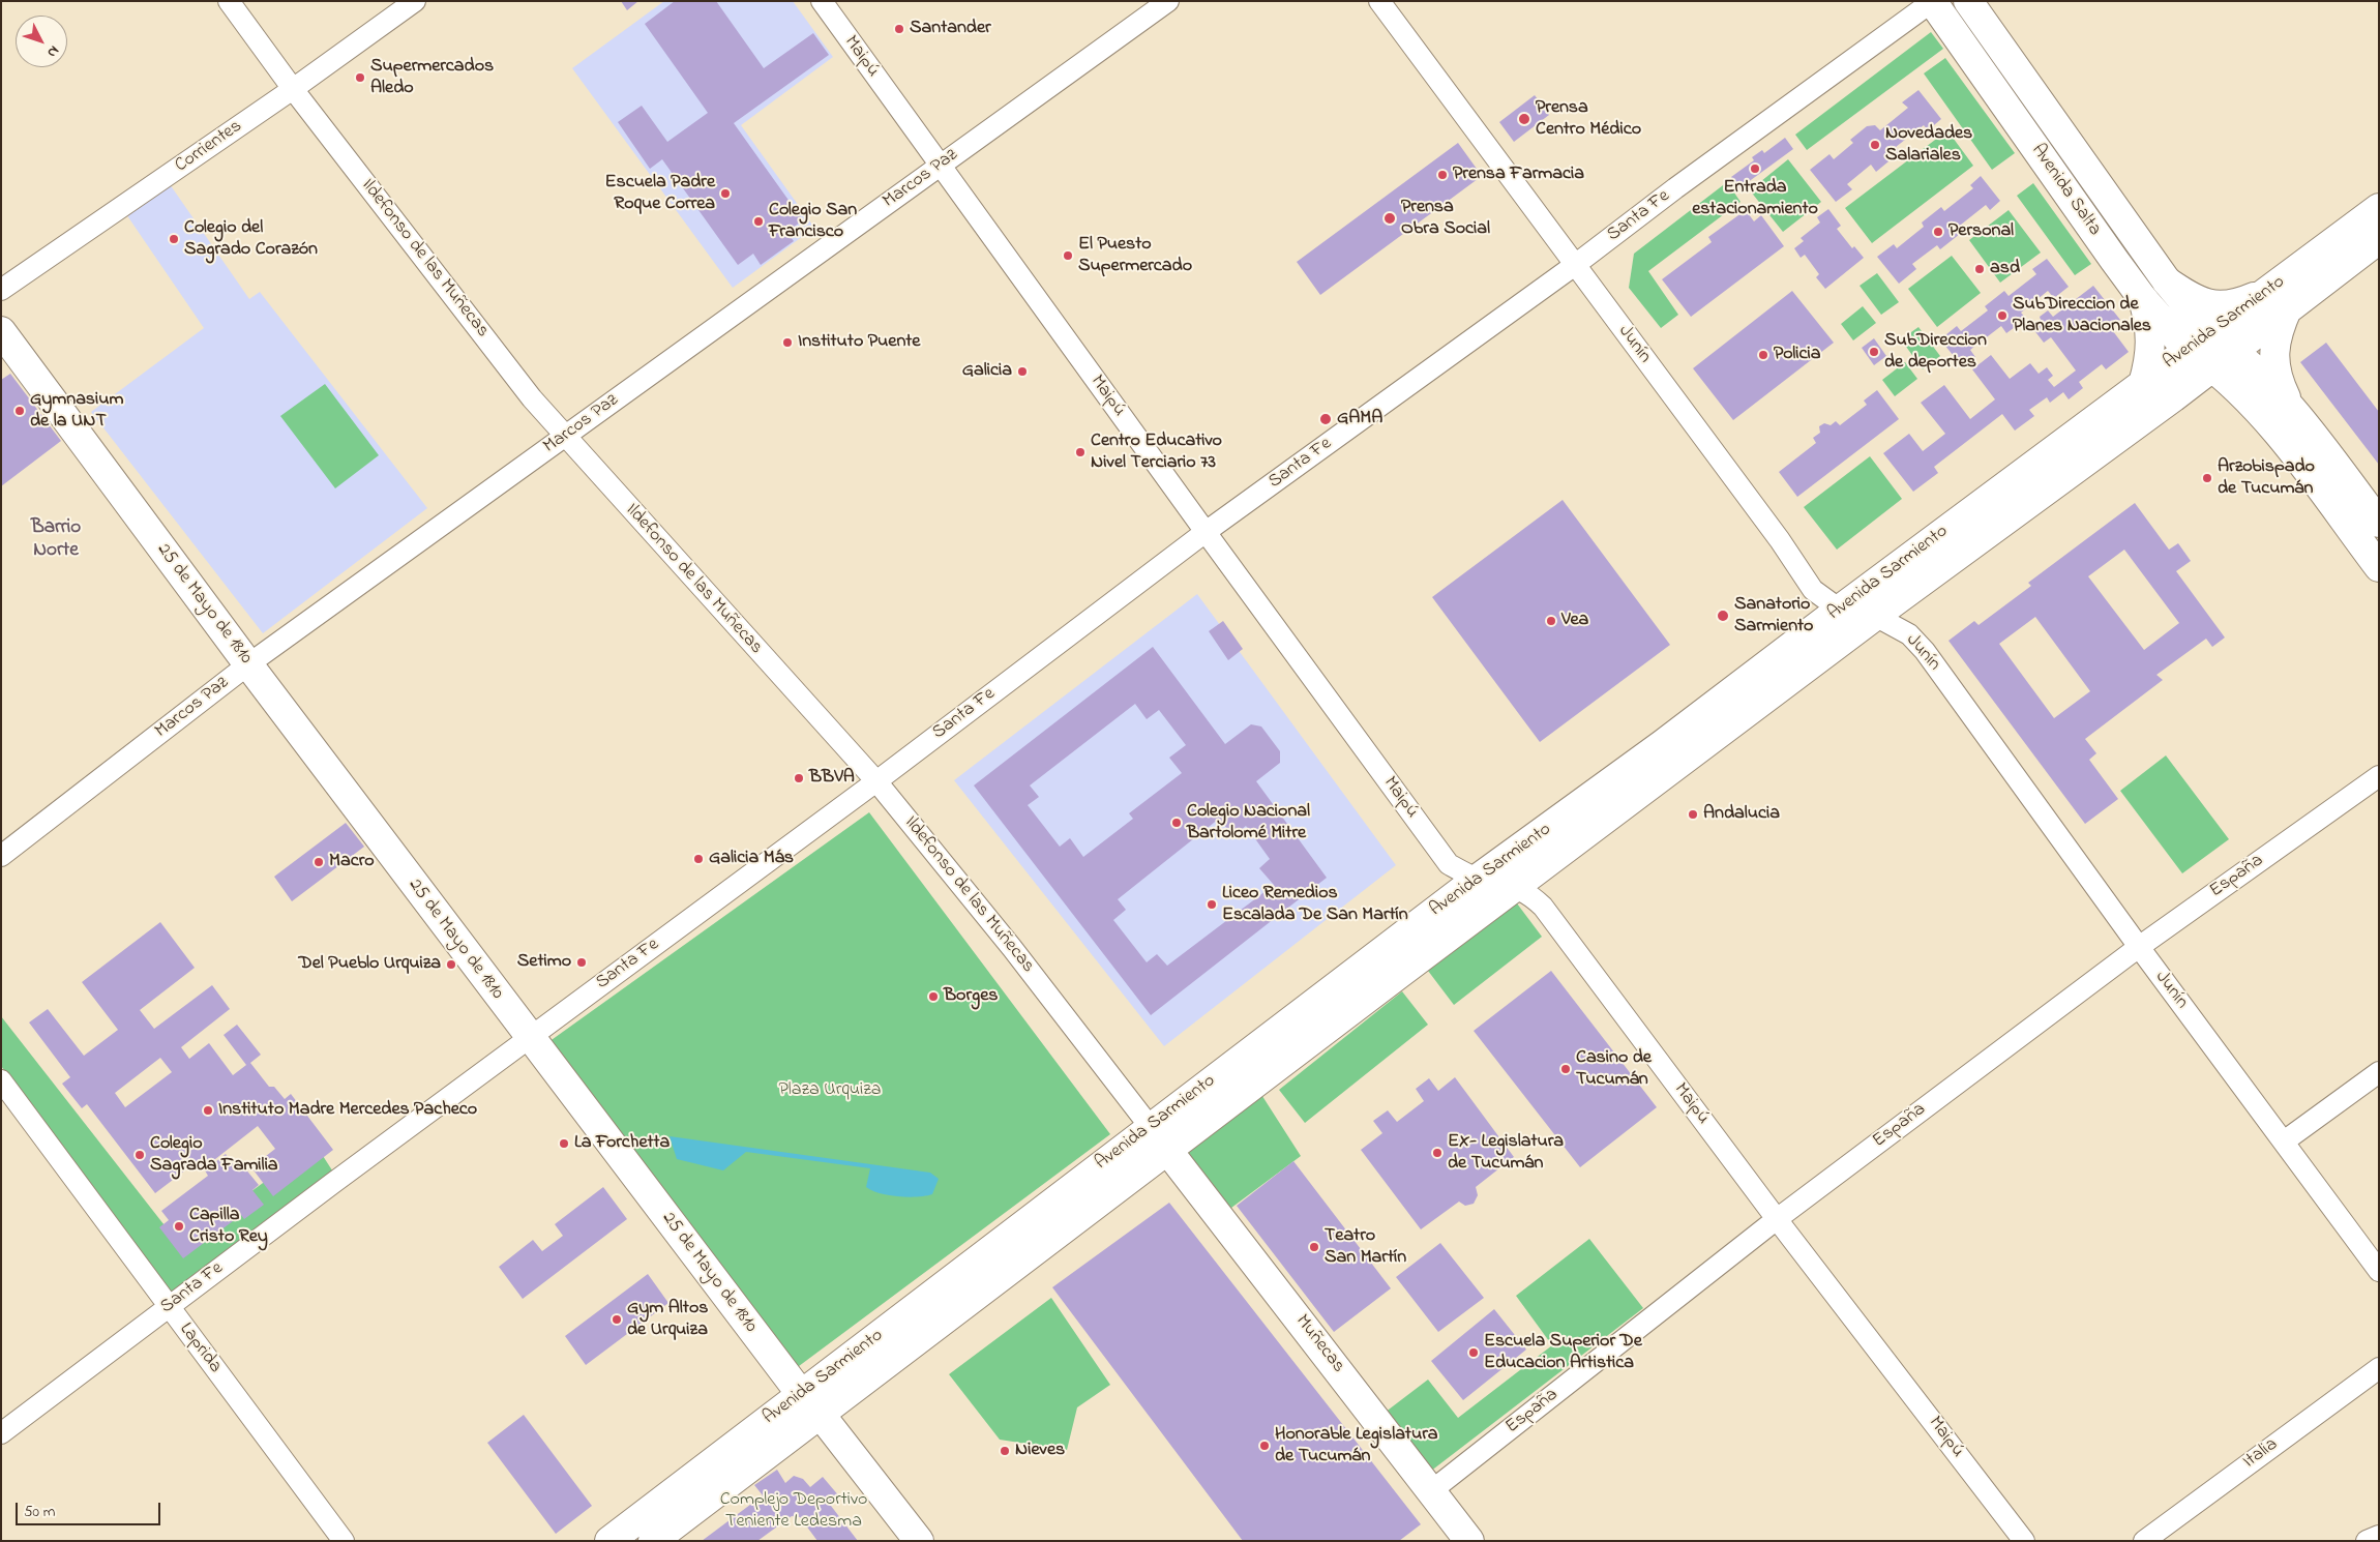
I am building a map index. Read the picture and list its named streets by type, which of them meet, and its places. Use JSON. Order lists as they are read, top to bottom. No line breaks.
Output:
{"streets":{"main road":["Avenida Salta","Avenida Sarmiento","25 de Mayo de 1810","Muñecas"],"street":["Maipú","Corrientes","Marcos Paz","Santa Fe","Ildefonso de las Muñecas","Junín","España","Laprida","Italia"]},"crossings":[["Maipú","Marcos Paz"],["Maipú","Santa Fe"],["Maipú","Avenida Sarmiento"],["Maipú","España"],["Corrientes","Ildefonso de las Muñecas"],["Marcos Paz","Ildefonso de las Muñecas"],["Marcos Paz","25 de Mayo de 1810"],["Avenida Salta","Santa Fe"],["Avenida Salta","Avenida Sarmiento"],["Santa Fe","Ildefonso de las Muñecas"],["Santa Fe","Junín"],["Santa Fe","25 de Mayo de 1810"],["Santa Fe","Laprida"],["Ildefonso de las Muñecas","Avenida Sarmiento"],["Ildefonso de las Muñecas","Muñecas"],["Avenida Sarmiento","Junín"],["Avenida Sarmiento","25 de Mayo de 1810"],["Avenida Sarmiento","Muñecas"],["Junín","España"],["España","Muñecas"]],"districts":["Barrio Norte"],"parks":["Plaza Urquiza","Complejo Deportivo Teniente Ledesma"],"places":["Santander","Supermercados Aledo","Prensa Centro Médico","Novedades Salariales","Entrada estacionamiento","Prensa Farmacia","Escuela Padre Roque Correa","Prensa Obra Social","Colegio San Francisco","Personal","Colegio del Sagrado Corazón","El Puesto Supermercado","asd","SubDireccion de Planes Nacionales","Instituto Puente","SubDireccion de deportes","Policia","Galicia","Gymnasium de la UNT","GAMA","Centro Educativo Nivel Terciario 73","Arzobispado de Tucumán","Sanatorio Sarmiento","Vea","BBVA","Andalucia","Colegio Nacional Bartolomé Mitre","Galicia Más","Macro","Liceo Remedios Escalada De San Martín","Setimo","Del Pueblo Urquiza","Borges","Casino de Tucumán","Instituto Madre Mercedes Pacheco","La Forchetta","EX- Legislatura de Tucumán","Colegio Sagrada Familia","Capilla Cristo Rey","Teatro San Martín","Gym Altos de Urquiza","Escuela Superior De Educacion Artistica","Honorable Legislatura de Tucumán","Nieves"],"scale_bar":"50 m","north":"bottom right"}
